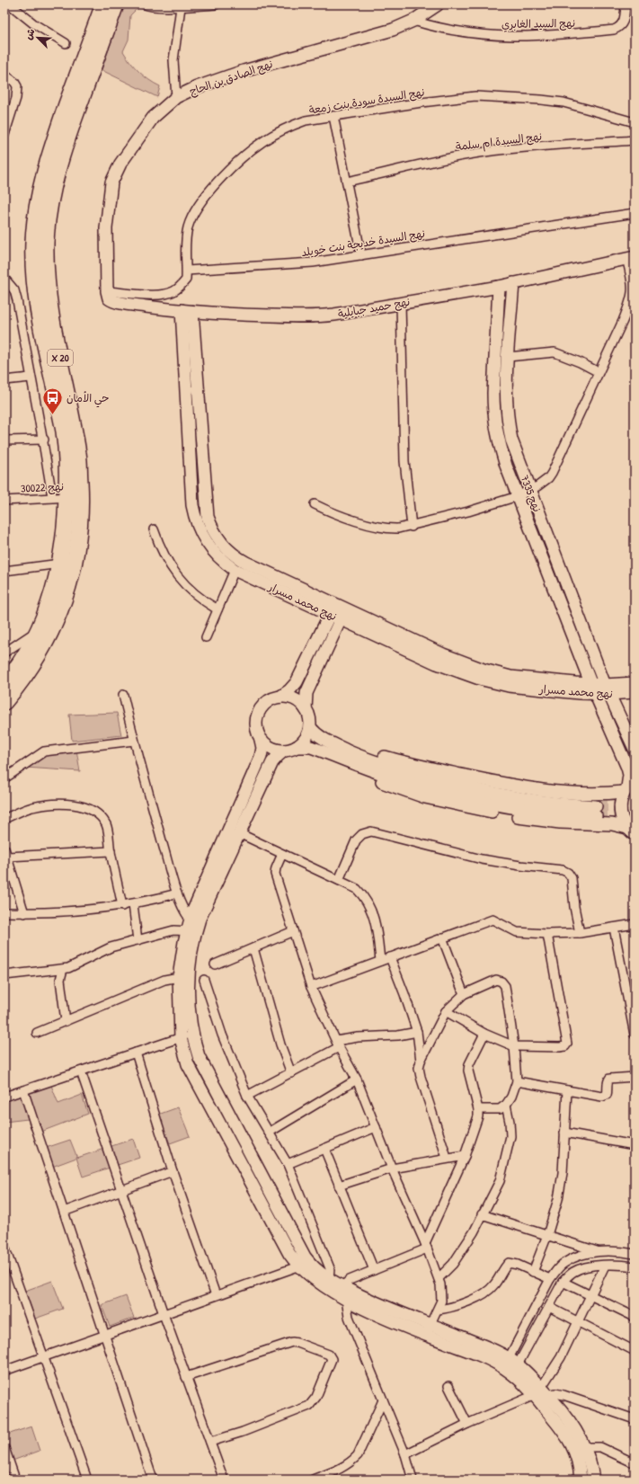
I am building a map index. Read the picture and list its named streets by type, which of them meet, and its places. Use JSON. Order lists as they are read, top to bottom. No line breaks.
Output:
{"streets":{"highway":["X 20"],"street":["نهج السيد الغابري","نهج الصادق بن الحاج","نهج السيدة سودة بنت زمعة","نهج السيدة ام سلمة","نهج السيدة خديجة بنت خويلد","نهج حميد جبايلية","نهج 30022","نهج 7335","نهج محمد مسرار"]},"crossings":[["نهج السيد الغابري","نهج الصادق بن الحاج"],["نهج الصادق بن الحاج","نهج حميد جبايلية"],["نهج السيدة سودة بنت زمعة","نهج السيدة خديجة بنت خويلد"],["نهج حميد جبايلية","نهج 7335"],["نهج حميد جبايلية","نهج محمد مسرار"],["X 20","نهج 30022"],["نهج 7335","نهج محمد مسرار"]],"places":{"bus stop":["حي الأمان"]},"north":"top left"}
